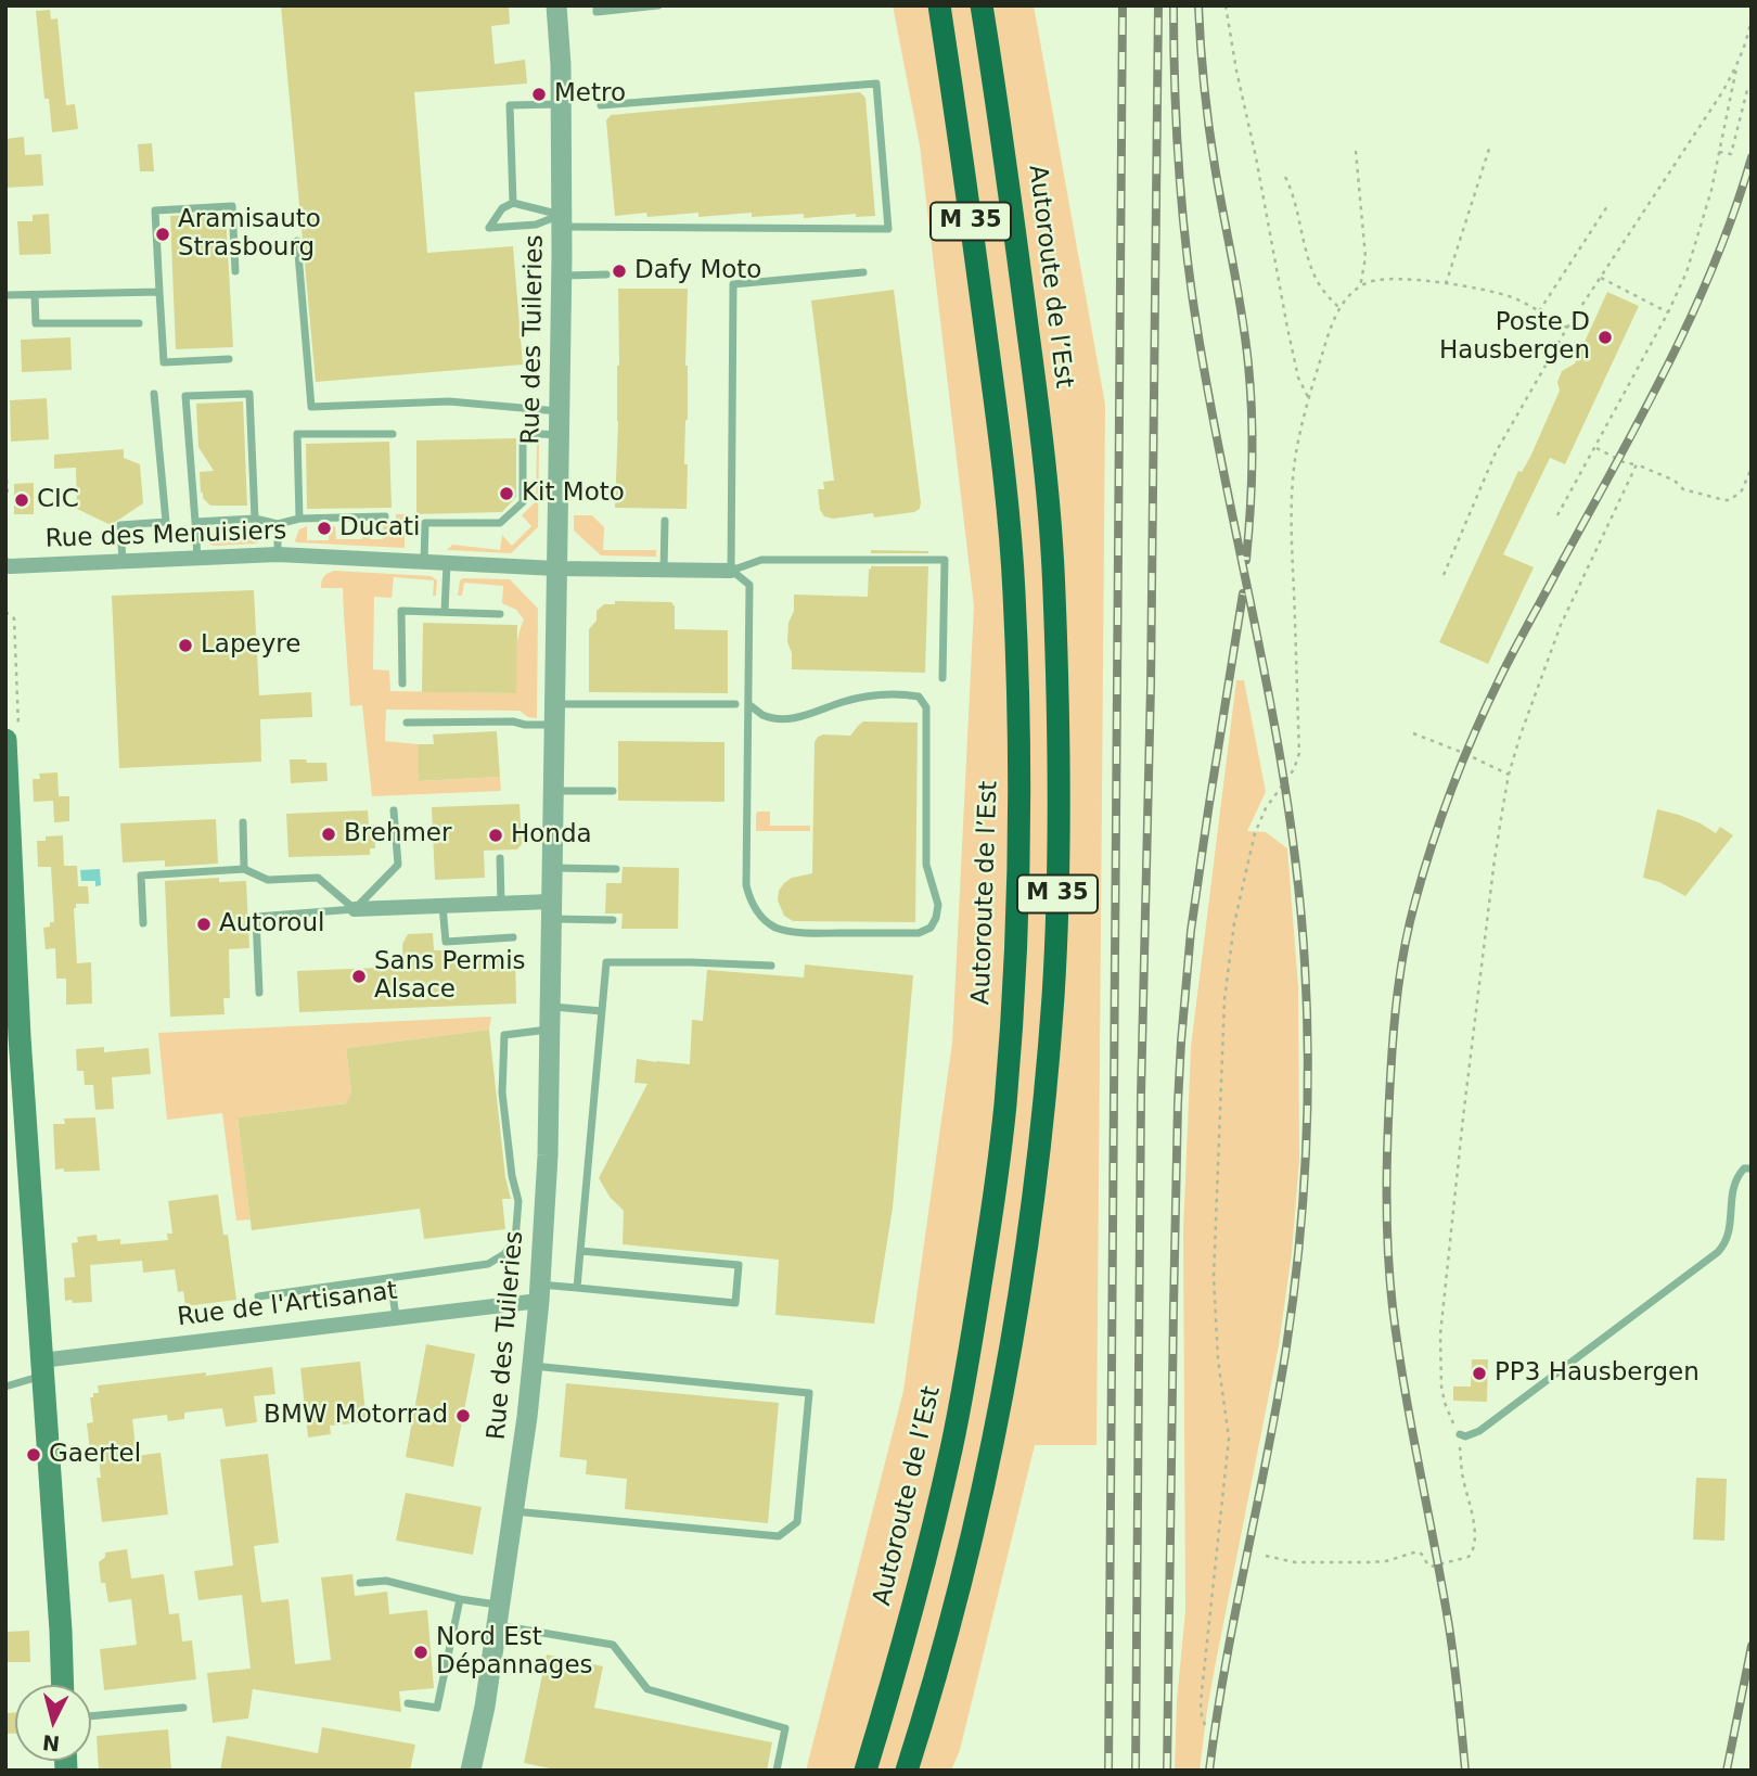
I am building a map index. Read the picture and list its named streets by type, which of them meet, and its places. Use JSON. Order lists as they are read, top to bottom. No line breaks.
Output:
{"streets":{"highway":["M 35","Autoroute de l’Est"],"street":["Rue des Tuileries","Rue des Menuisiers","Rue de l'Artisanat"]},"crossings":[["Rue des Tuileries","Rue des Menuisiers"],["Rue des Tuileries","Rue de l'Artisanat"]],"places":["Metro","Aramisauto Strasbourg","Dafy Moto","Poste D Hausbergen","Kit Moto","CIC","Ducati","Lapeyre","Brehmer","Honda","Autoroul","Sans Permis Alsace","PP3 Hausbergen","BMW Motorrad","Gaertel","Nord Est Dépannages"],"north":"bottom"}
